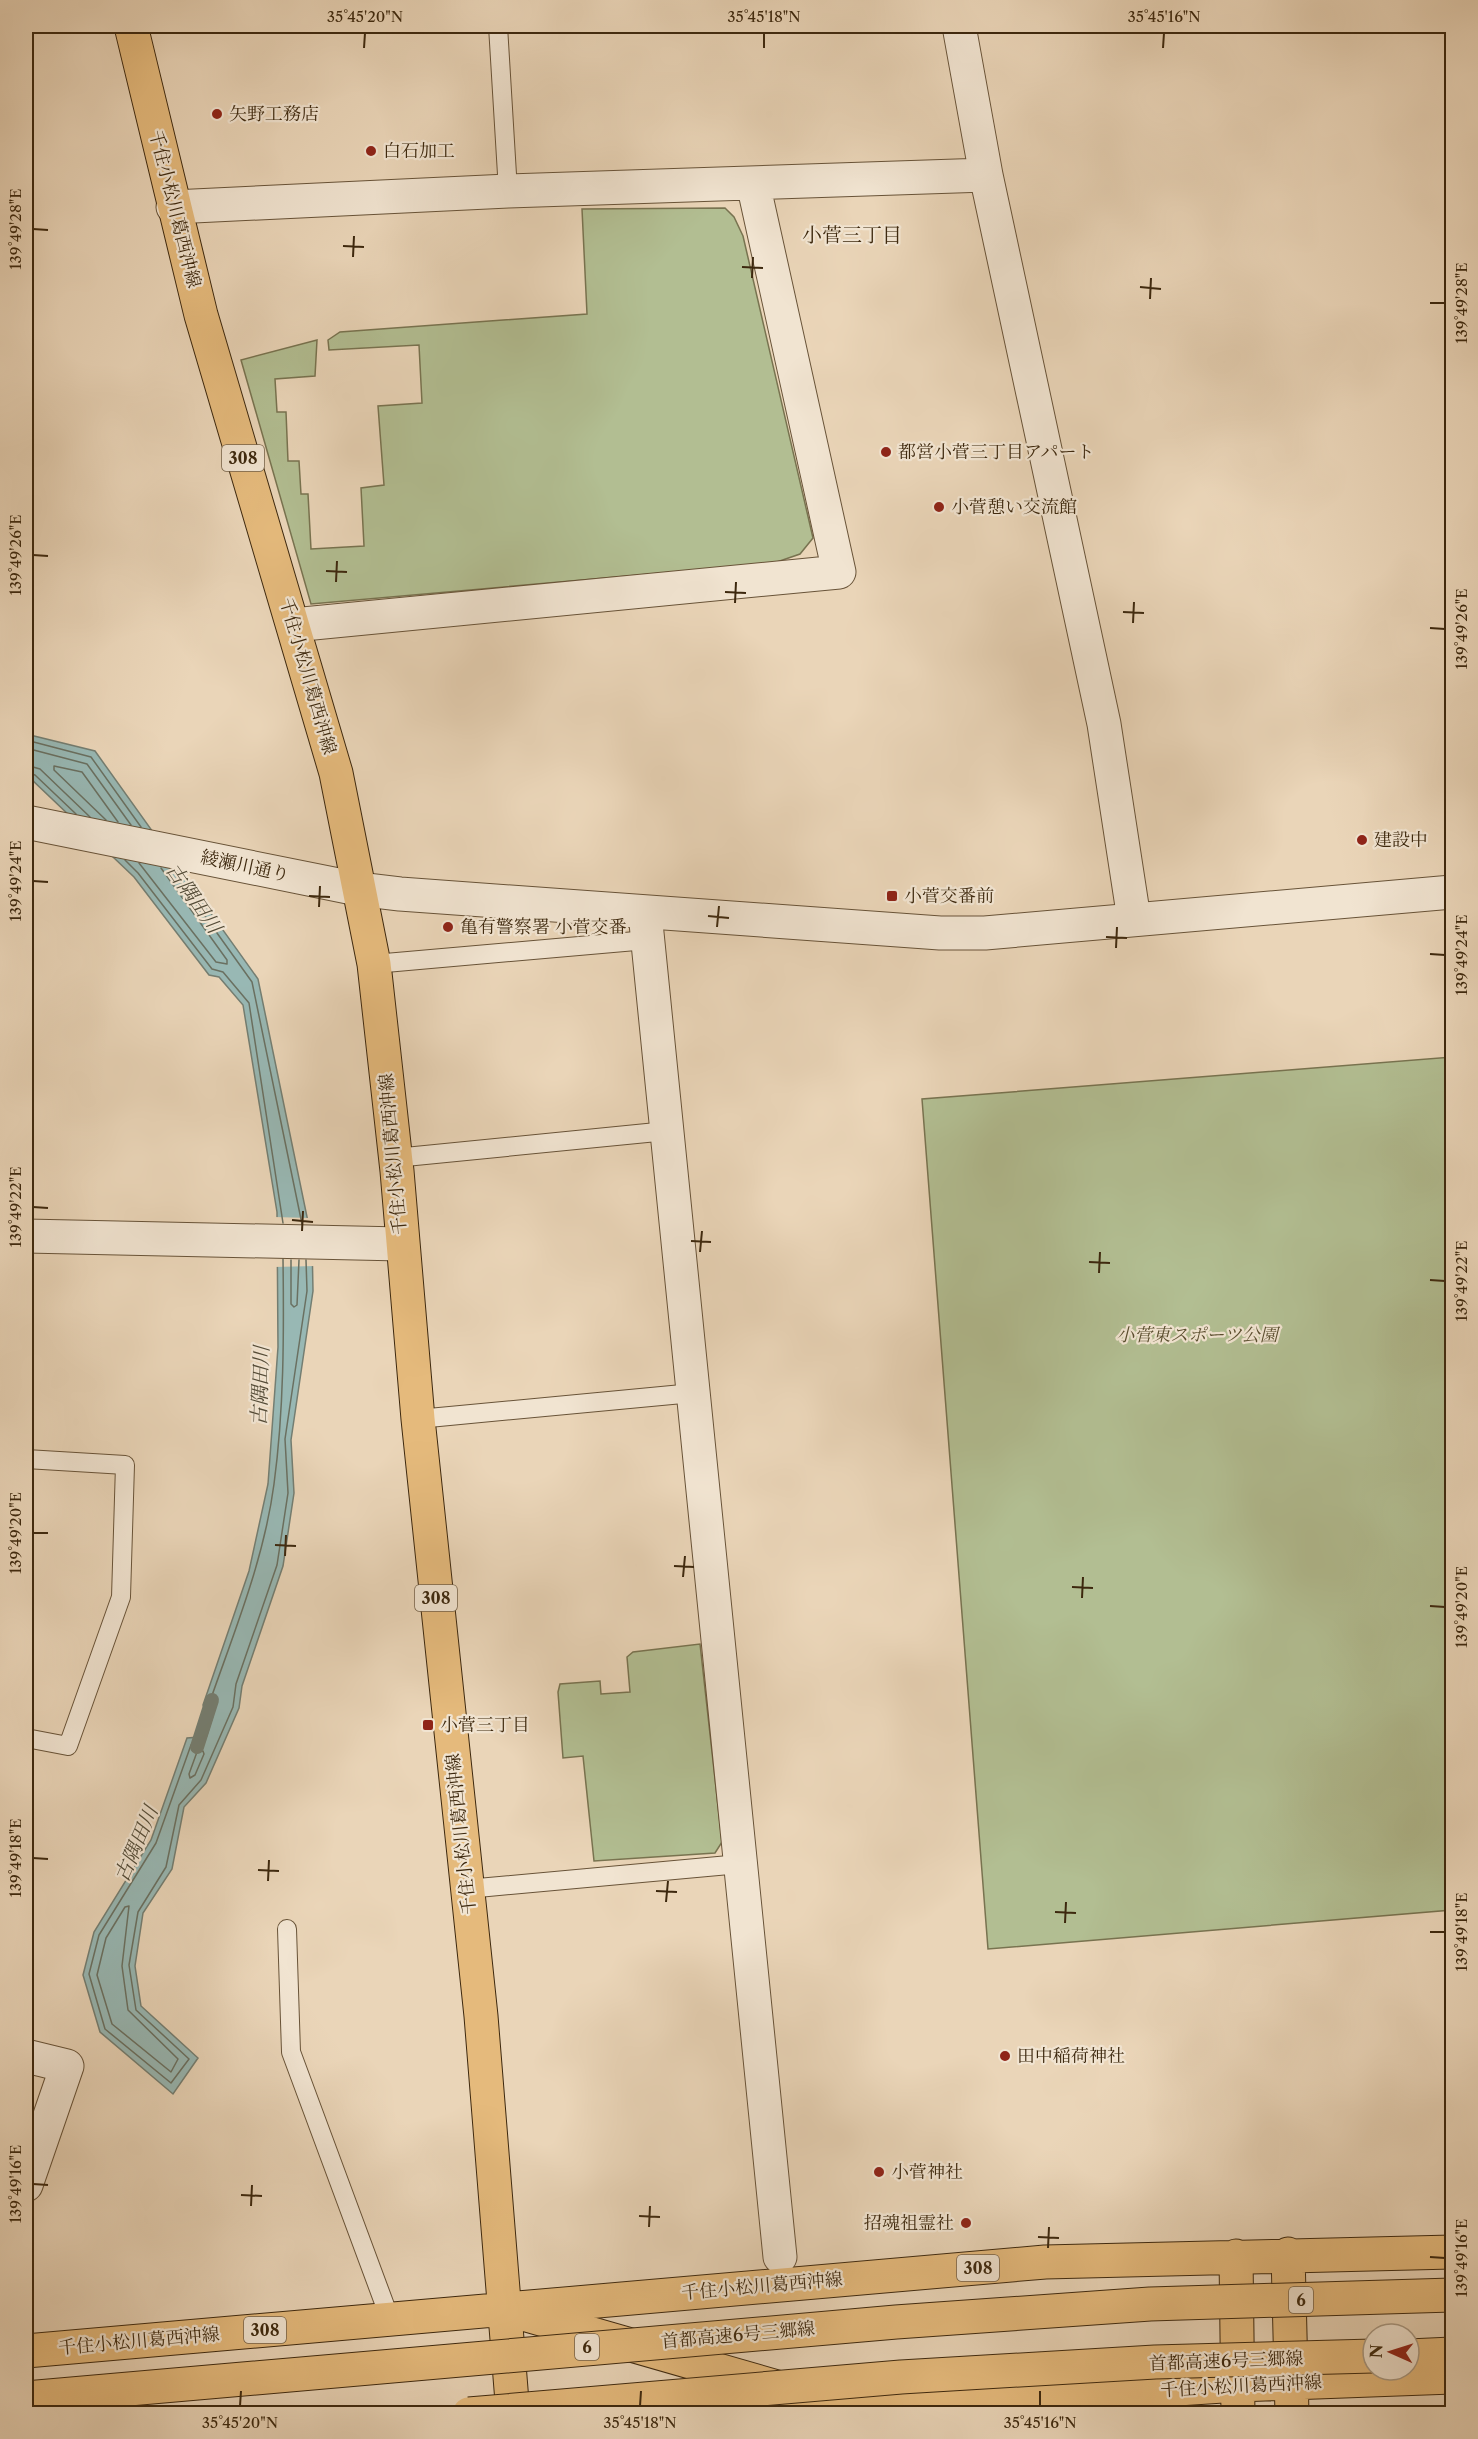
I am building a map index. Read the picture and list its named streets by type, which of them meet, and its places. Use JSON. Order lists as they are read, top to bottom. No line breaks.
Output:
{"streets":{"main road":["千住小松川葛西沖線","308","6","首都高速6号三郷線"],"street":["綾瀬川通り"]},"crossings":[["千住小松川葛西沖線","綾瀬川通り"]],"districts":["小菅三丁目"],"water":["古隅田川"],"parks":["小菅東スポーツ公園"],"places":{"other":["矢野工務店","白石加工","都営小菅三丁目アパート","小菅憩い交流館","建設中","亀有警察署 小菅交番","田中稲荷神社","小菅神社","招魂祖霊社"],"transit":["小菅交番前","小菅三丁目"]},"north":"left","coordinates":["35°45'20\"N","35°45'18\"N","35°45'16\"N","139°49'28\"E","139°49'26\"E","139°49'24\"E","139°49'22\"E","139°49'20\"E","139°49'18\"E","139°49'16\"E"]}
